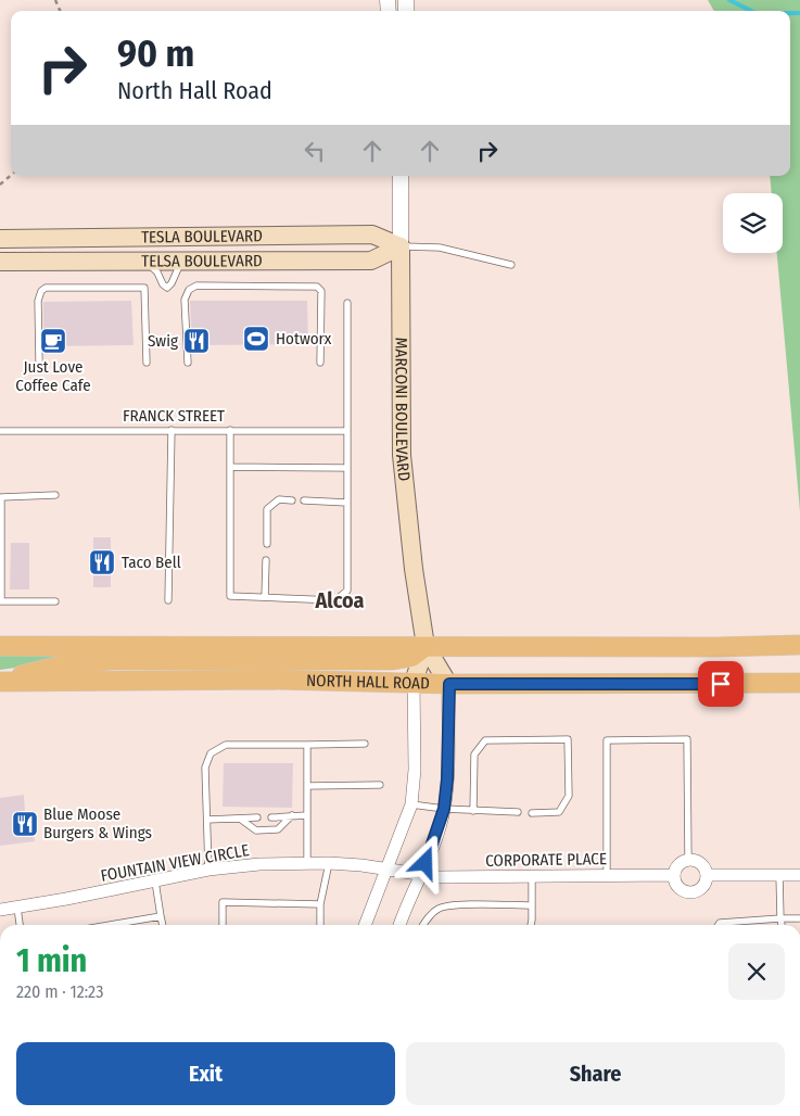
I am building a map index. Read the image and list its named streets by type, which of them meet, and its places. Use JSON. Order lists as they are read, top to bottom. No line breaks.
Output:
{"streets":{"main road":["TESLA BOULEVARD","TELSA BOULEVARD","MARCONI BOULEVARD","NORTH HALL ROAD"],"street":["CORPORATE PLACE","FOUNTAIN VIEW CIRCLE"],"lane":["FRANCK STREET"]},"crossings":[["TESLA BOULEVARD","TELSA BOULEVARD"],["TESLA BOULEVARD","MARCONI BOULEVARD"],["TELSA BOULEVARD","MARCONI BOULEVARD"],["MARCONI BOULEVARD","NORTH HALL ROAD"],["CORPORATE PLACE","FOUNTAIN VIEW CIRCLE"]],"districts":["Alcoa"],"places":{"sports":["Hotworx"],"cafe":["Just Love Coffee Cafe"],"restaurant":["Swig","Taco Bell","Blue Moose Burgers & Wings"]},"page":{"turn":["90 m","North Hall Road"],"heading":["1 min","220 m · 12:23"],"buttons":["Exit","Share"]}}
